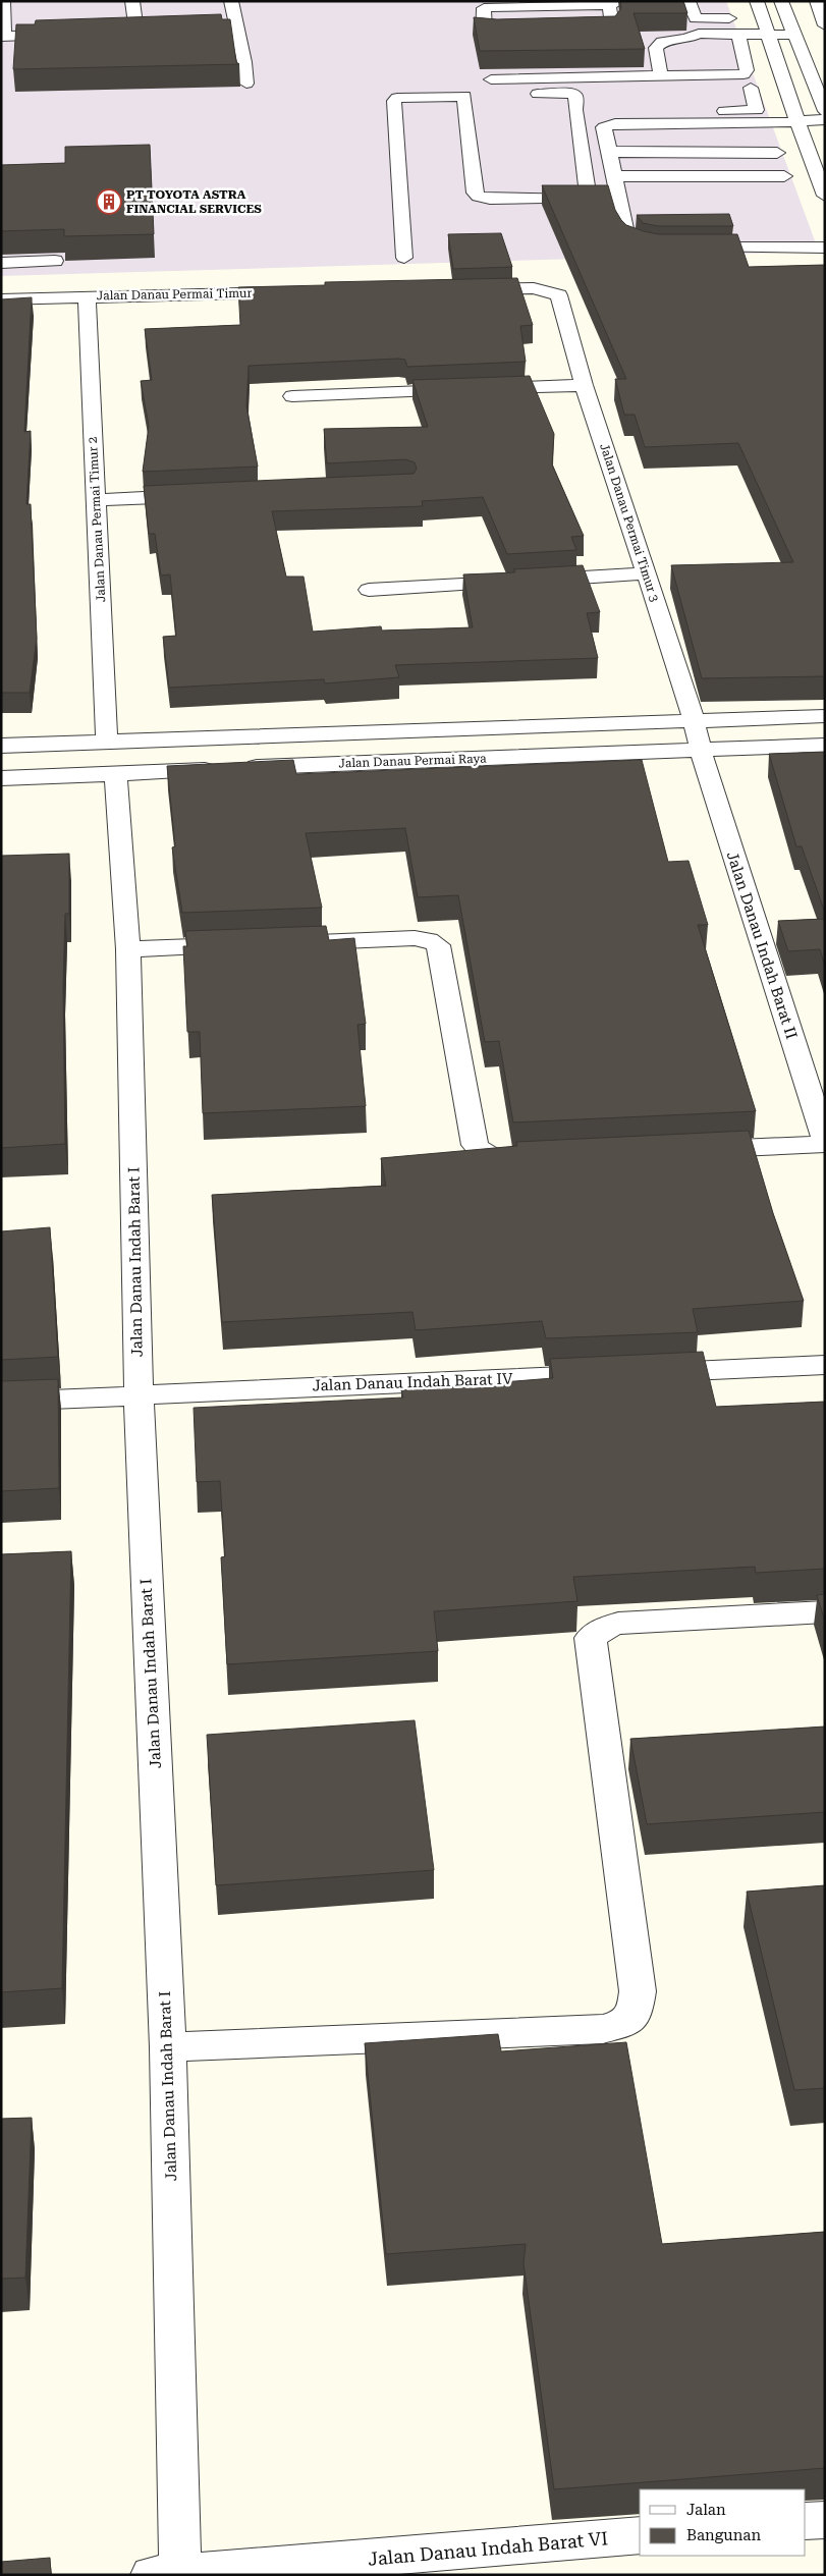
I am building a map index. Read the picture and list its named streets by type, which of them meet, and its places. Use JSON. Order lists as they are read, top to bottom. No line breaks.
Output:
{"streets":{"street":["Jalan Danau Permai Timur","Jalan Danau Permai Timur 2","Jalan Danau Permai Timur 3","Jalan Danau Permai Raya","Jalan Danau Indah Barat II","Jalan Danau Indah Barat I","Jalan Danau Indah Barat IV","Jalan Danau Indah Barat VI"]},"crossings":[["Jalan Danau Permai Timur","Jalan Danau Permai Timur 2"],["Jalan Danau Permai Timur 2","Jalan Danau Permai Raya"],["Jalan Danau Permai Timur 3","Jalan Danau Permai Raya"],["Jalan Danau Permai Timur 3","Jalan Danau Indah Barat II"],["Jalan Danau Permai Raya","Jalan Danau Indah Barat II"],["Jalan Danau Permai Raya","Jalan Danau Indah Barat I"],["Jalan Danau Indah Barat I","Jalan Danau Indah Barat IV"],["Jalan Danau Indah Barat I","Jalan Danau Indah Barat VI"]],"places":{"building":["PT TOYOTA ASTRA FINANCIAL SERVICES"]},"legend":["Jalan","Bangunan"]}
